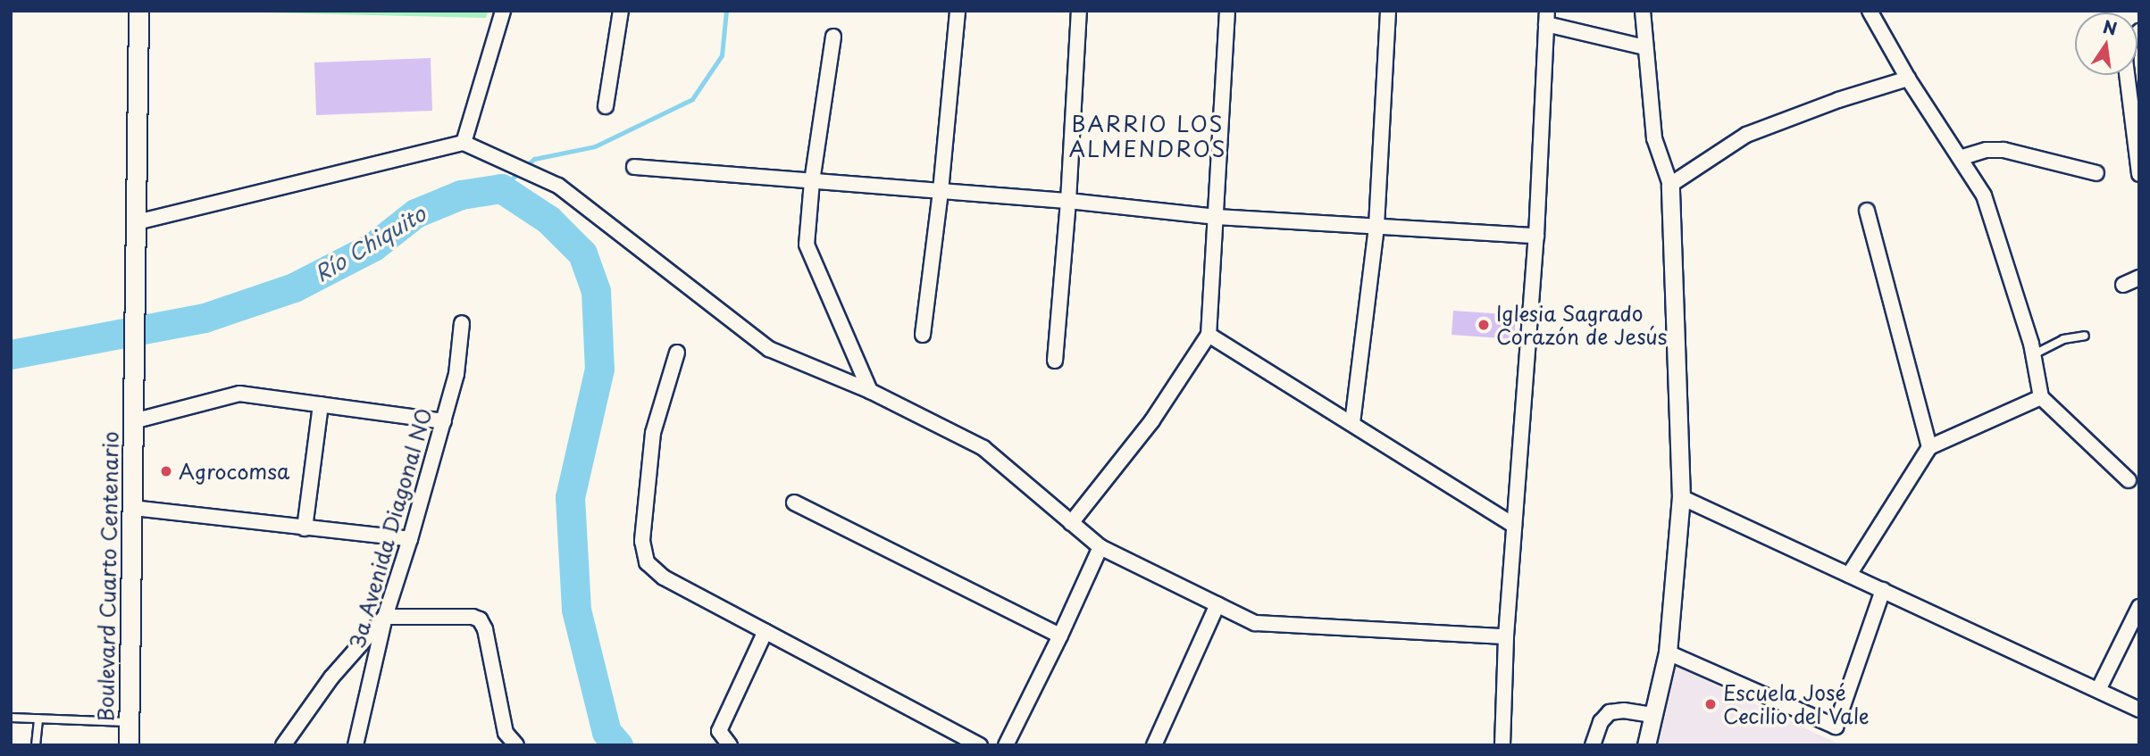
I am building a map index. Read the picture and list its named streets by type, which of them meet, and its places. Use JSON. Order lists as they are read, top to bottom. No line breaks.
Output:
{"streets":{"main road":["Boulevard Cuarto Centenario"],"street":["3a Avenida Diagonal NO"]},"districts":["BARRIO LOS ALMENDROS"],"water":["Río Chiquito"],"places":["Iglesia Sagrado Corazón de Jesús","Agrocomsa","Escuela José Cecilio del Vale"],"north":"top"}
